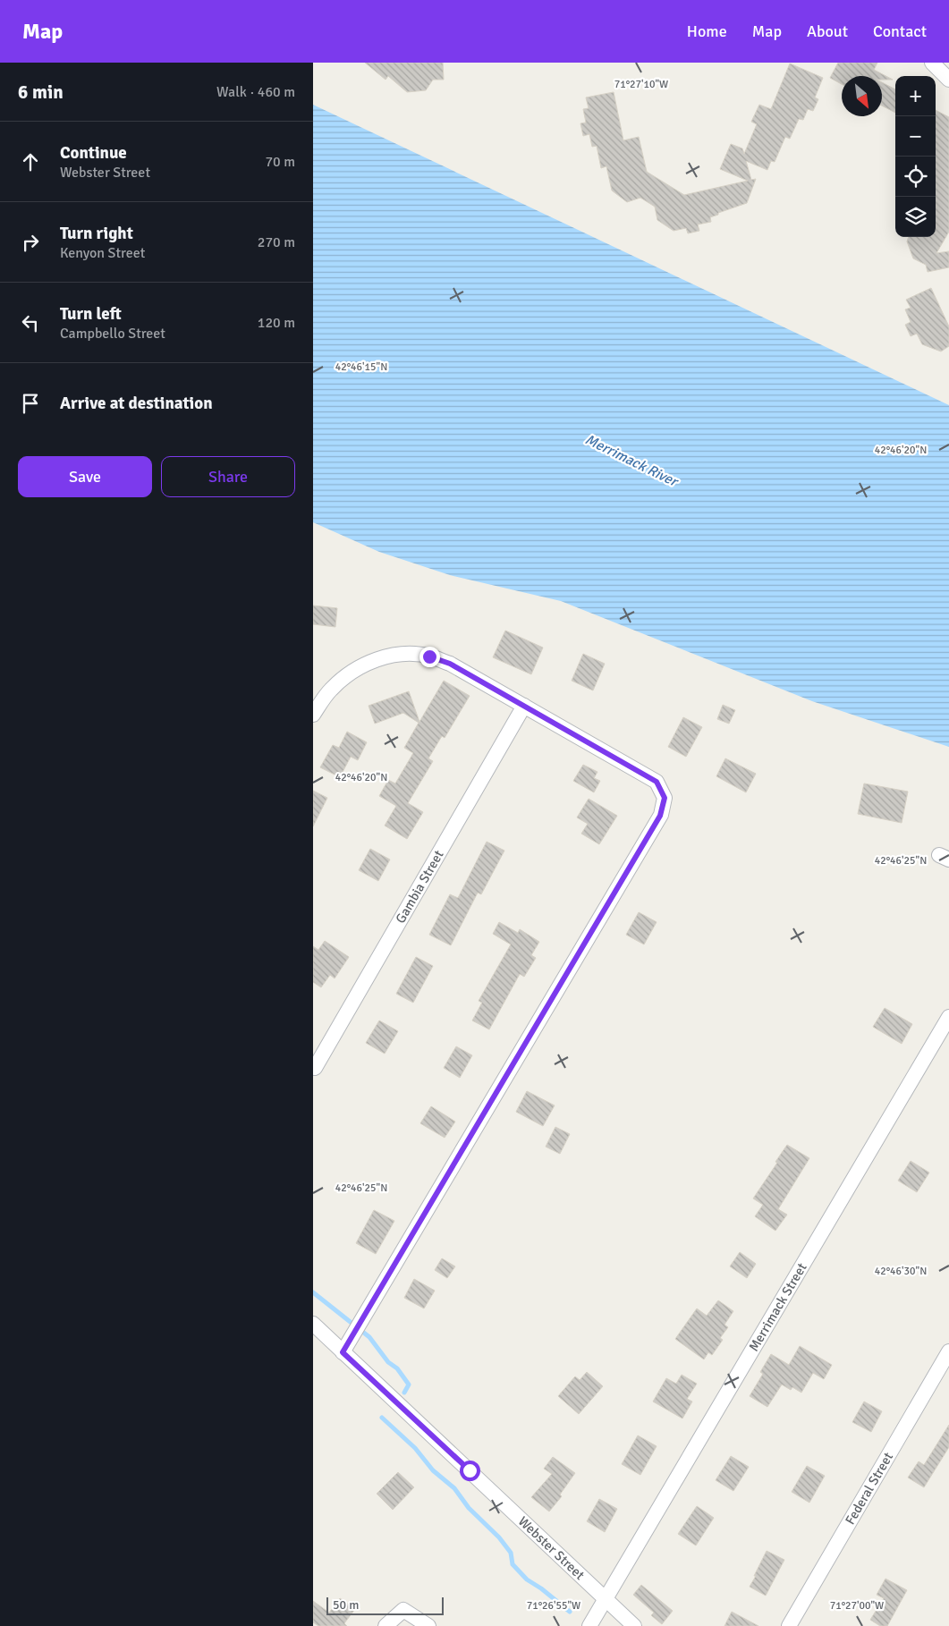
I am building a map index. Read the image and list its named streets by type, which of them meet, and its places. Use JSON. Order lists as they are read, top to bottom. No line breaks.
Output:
{"streets":{"street":["Gambia Street","Merrimack Street","Federal Street","Webster Street"]},"crossings":[["Merrimack Street","Webster Street"]],"water":["Merrimack River"],"scale_bar":"50 m","north":"bottom right","page":{"header":"Map","nav":["Home","Map","About","Contact"],"heading":["6 min","Walk · 460 m"],"map_buttons":["+","−"],"list":[["Continue","Webster Street","70 m"],["Turn right","Kenyon Street","270 m"],["Turn left","Campbello Street","120 m"],"Arrive at destination"],"buttons":["Save","Share"],"scale":"50 m"},"coordinates":["71°27'10\"W","42°46'15\"N","42°46'20\"N","42°46'25\"N","42°46'30\"N","71°26'55\"W","71°27'00\"W"]}
